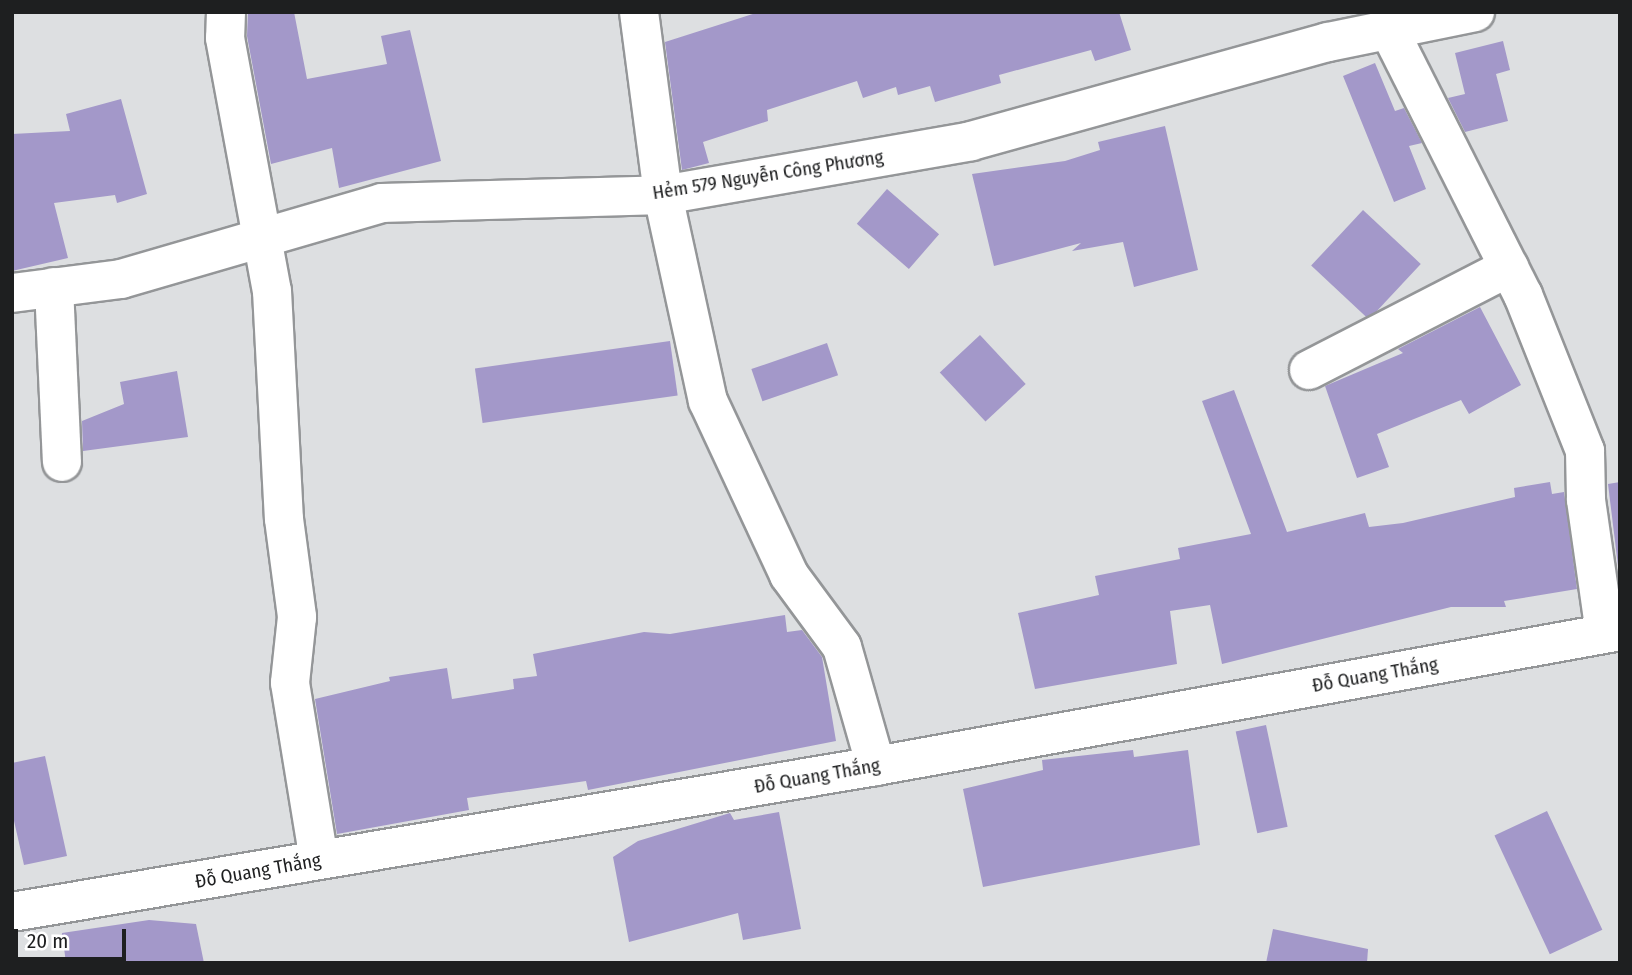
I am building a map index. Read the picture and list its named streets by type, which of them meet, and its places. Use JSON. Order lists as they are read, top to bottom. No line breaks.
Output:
{"streets":{"street":["Hẻm 579 Nguyễn Công Phương","Đỗ Quang Thắng"]},"scale_bar":"20 m"}
